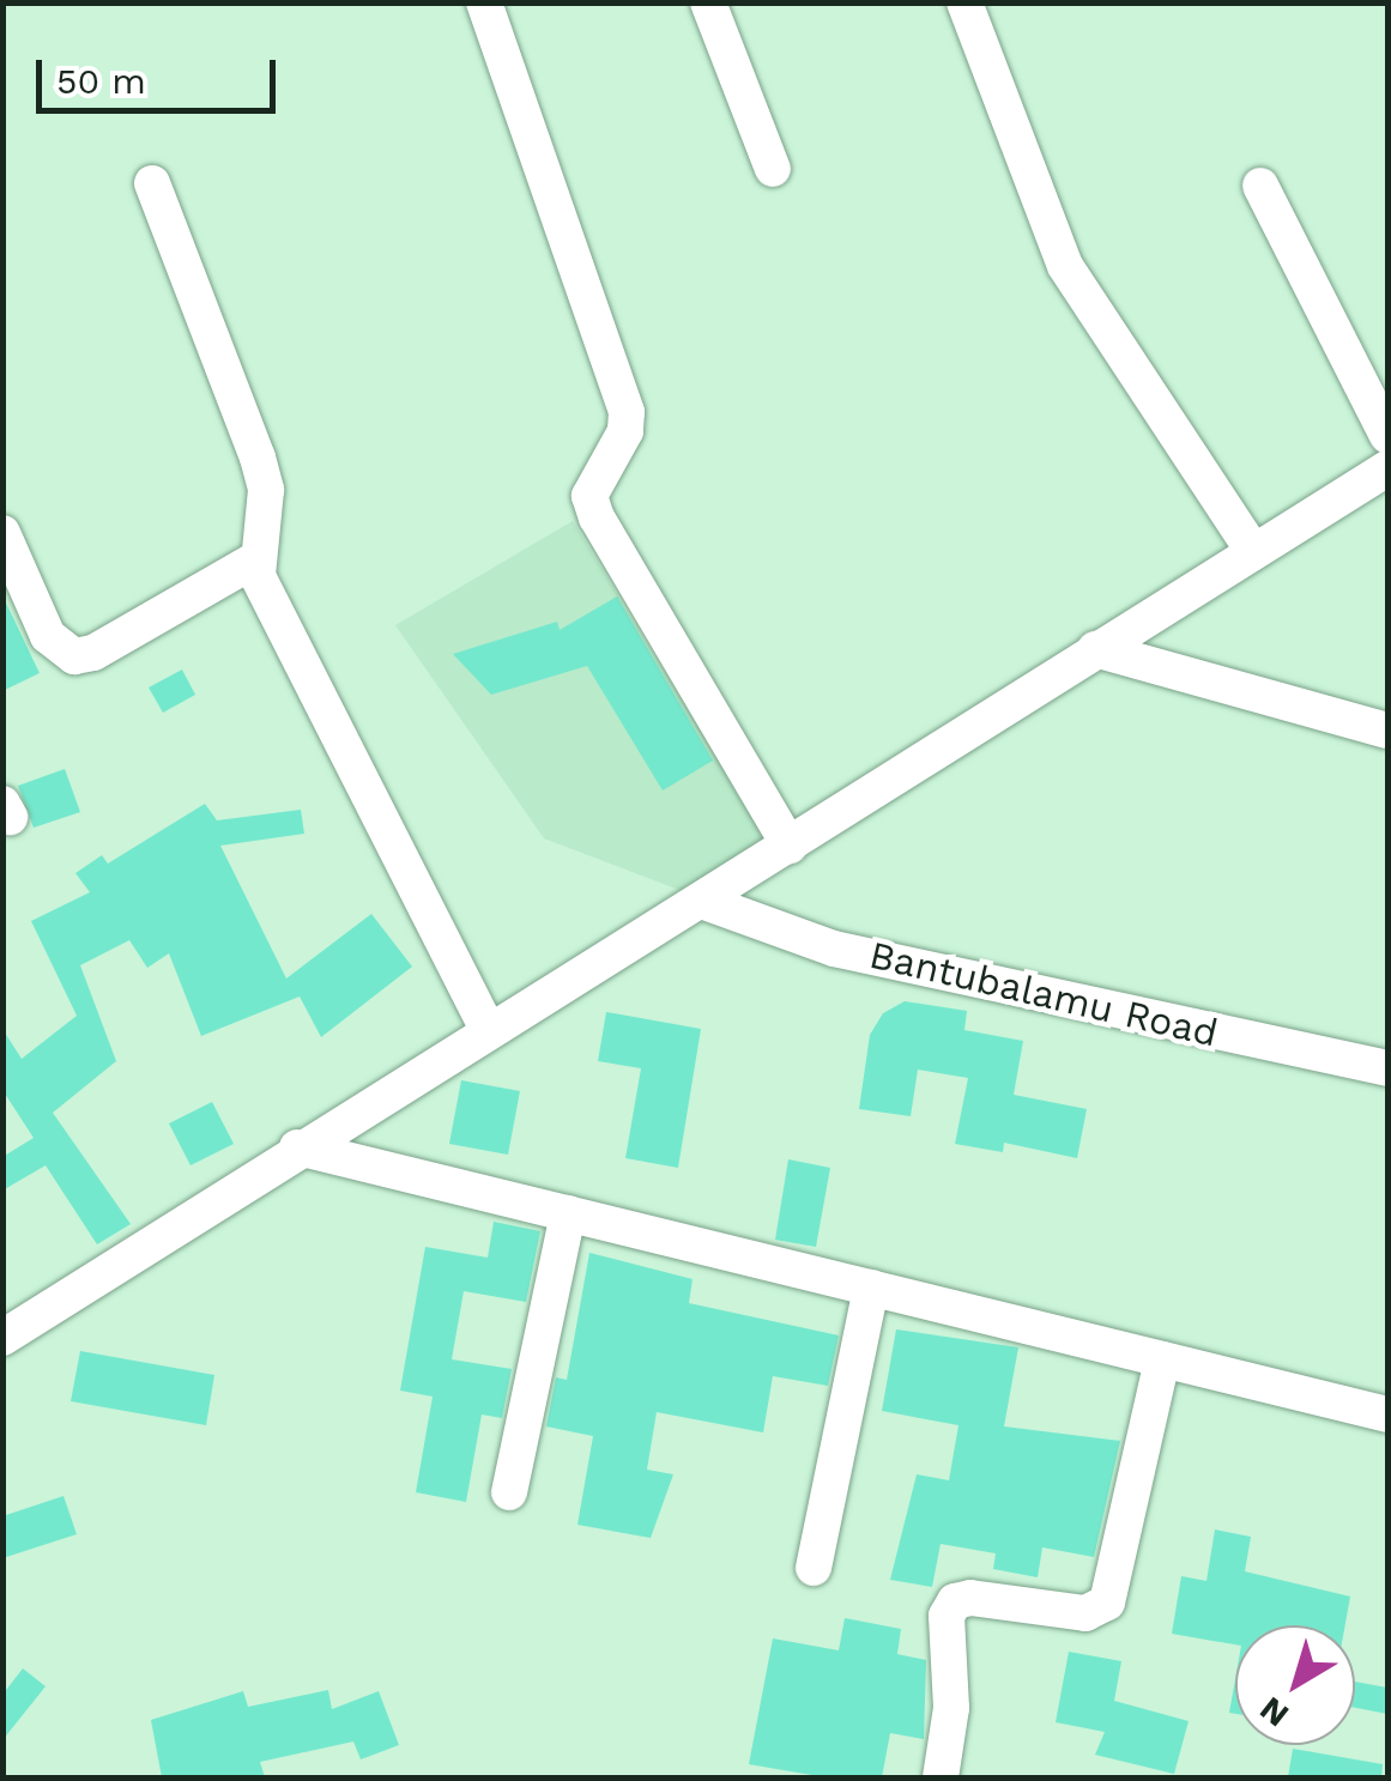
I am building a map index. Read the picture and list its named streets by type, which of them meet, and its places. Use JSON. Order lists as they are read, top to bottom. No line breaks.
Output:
{"streets":{"street":["Bantubalamu Road"]},"scale_bar":"50 m","north":"bottom left"}
